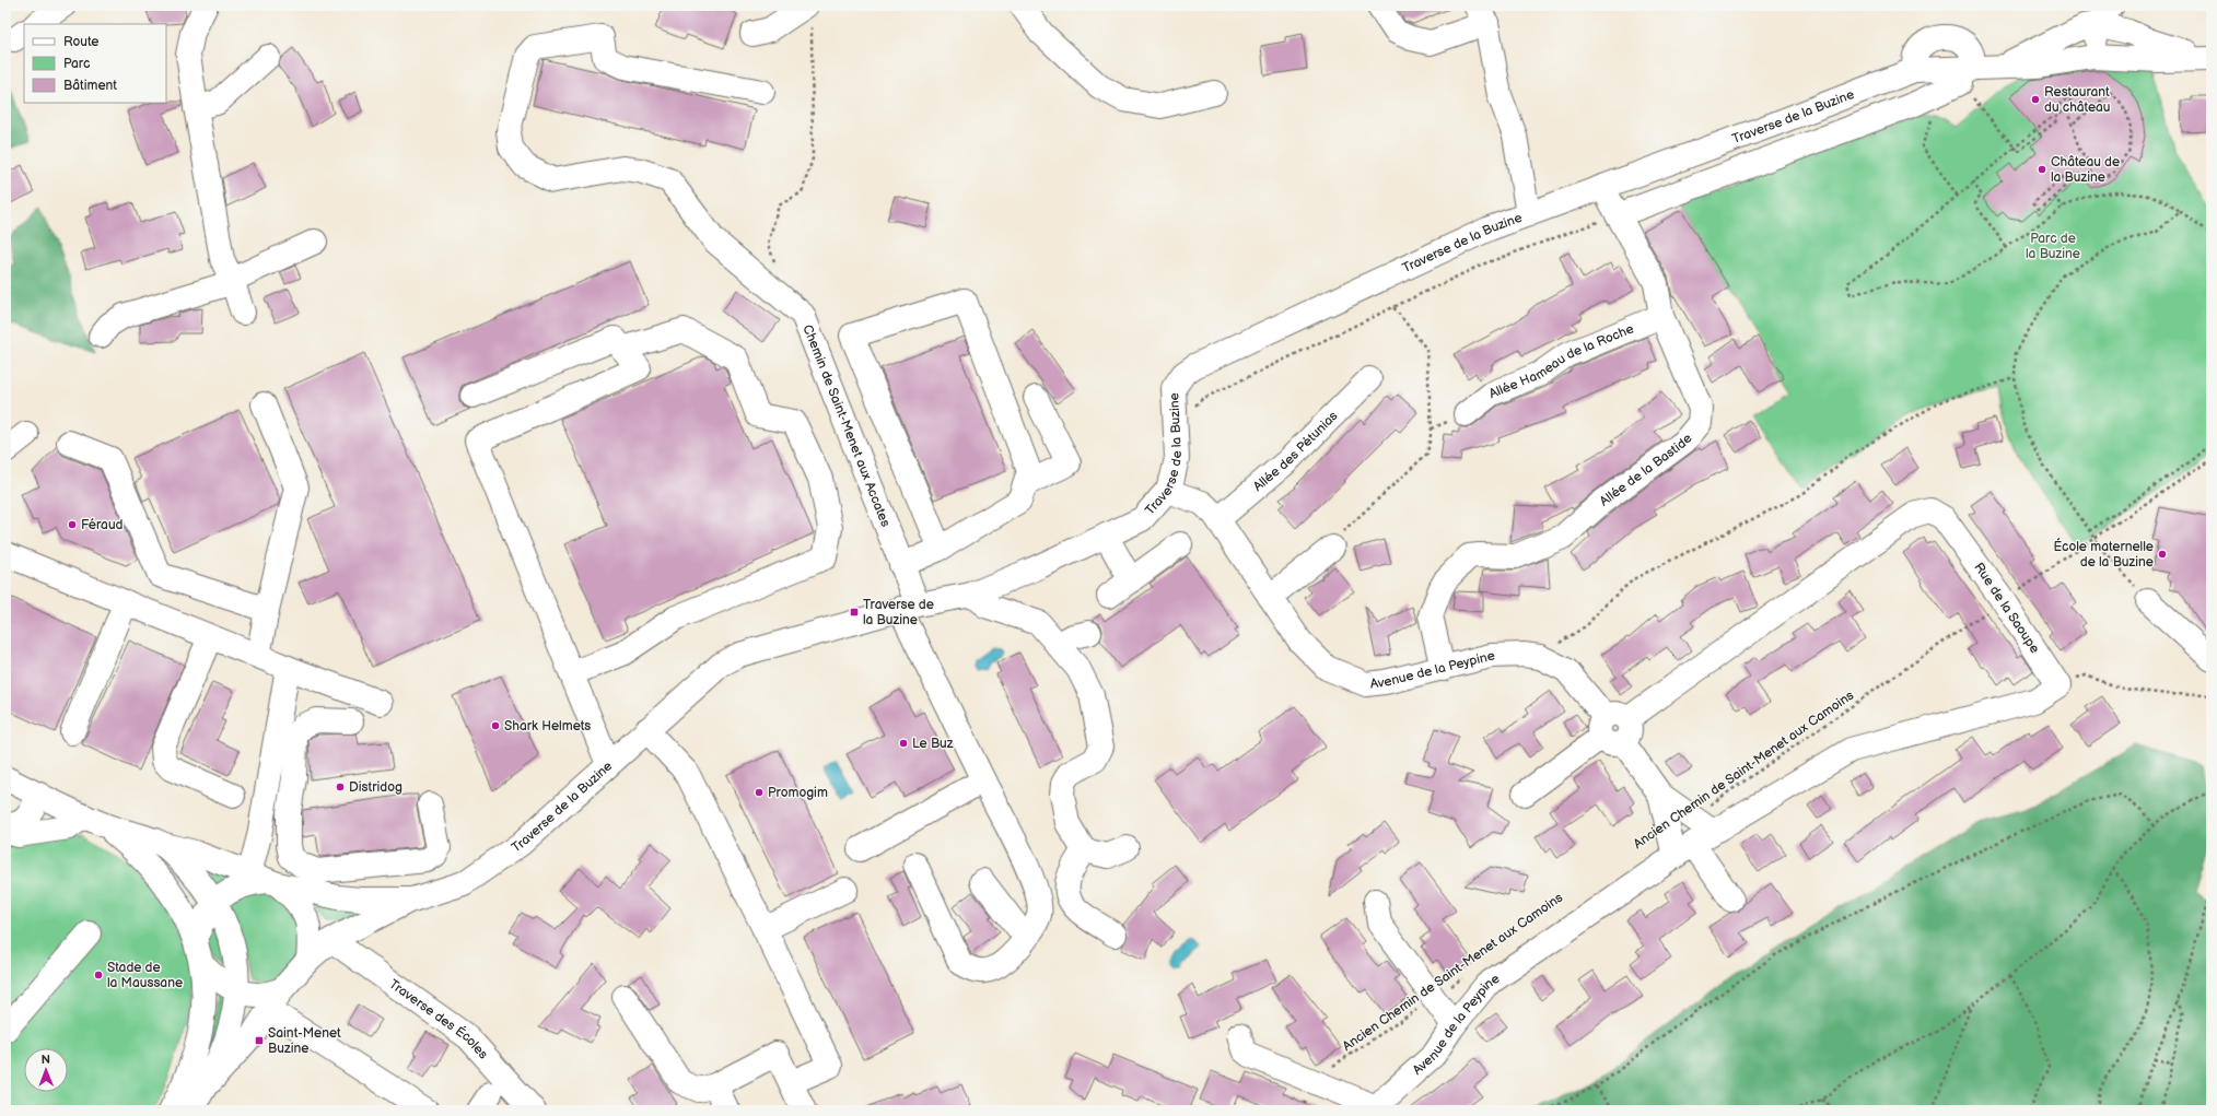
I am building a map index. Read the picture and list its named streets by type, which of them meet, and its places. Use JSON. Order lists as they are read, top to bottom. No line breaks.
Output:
{"streets":{"street":["Traverse de la Buzine","Allée Hameau de la Roche","Chemin de Saint-Menet aux Accates","Allée des Pétunias","Allée de la Bastide","Rue de la Saoupe","Avenue de la Peypine","Traverse des Écoles"],"path":["Ancien Chemin de Saint-Menet aux Camoins"]},"crossings":[["Traverse de la Buzine","Chemin de Saint-Menet aux Accates"],["Traverse de la Buzine","Allée de la Bastide"],["Traverse de la Buzine","Avenue de la Peypine"],["Allée Hameau de la Roche","Allée de la Bastide"],["Allée des Pétunias","Avenue de la Peypine"],["Allée de la Bastide","Avenue de la Peypine"],["Rue de la Saoupe","Avenue de la Peypine"],["Rue de la Saoupe","Ancien Chemin de Saint-Menet aux Camoins"],["Avenue de la Peypine","Ancien Chemin de Saint-Menet aux Camoins"]],"parks":["Parc de la Buzine"],"places":{"other":["Restaurant du château","Château de la Buzine","Féraud","École maternelle de la Buzine","Shark Helmets","Le Buz","Distridog","Promogim","Stade de la Maussane"],"transit":["Traverse de la Buzine","Saint-Menet Buzine"]},"legend":["Route","Parc","Bâtiment"],"north":"top"}
